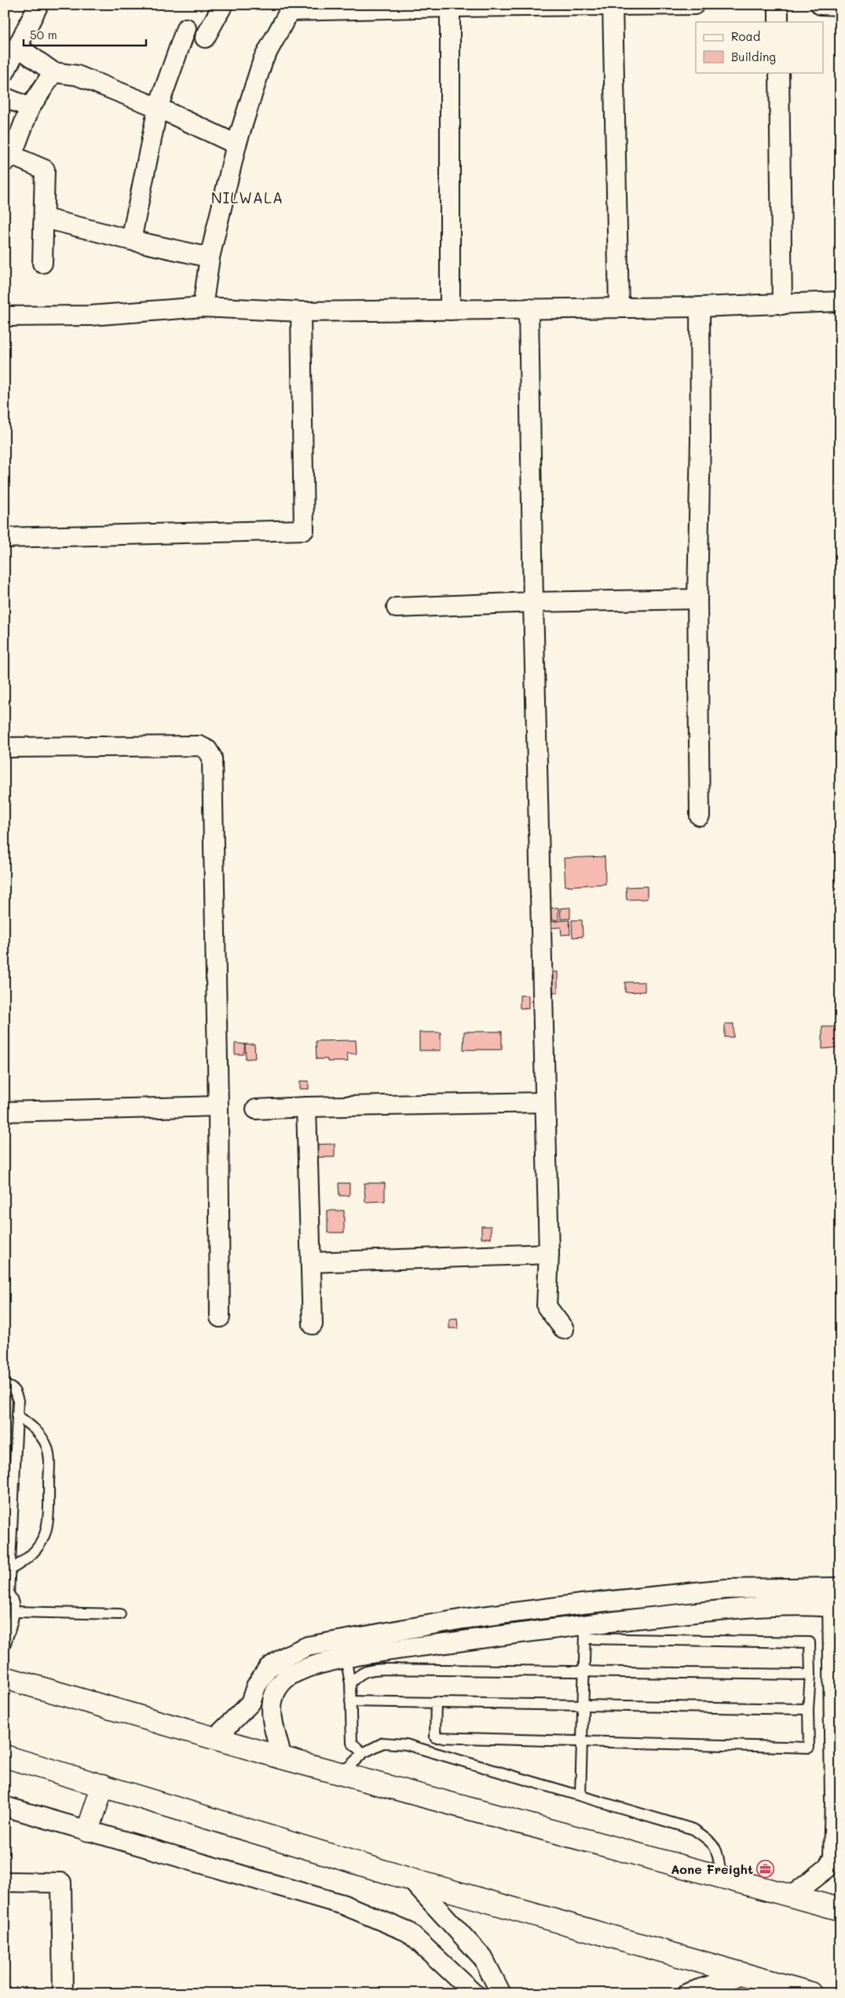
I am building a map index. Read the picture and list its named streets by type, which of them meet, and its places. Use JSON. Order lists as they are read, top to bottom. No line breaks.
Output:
{"districts":["NILWALA"],"places":{"office":["Aone Freight"]},"legend":["Road","Building"],"scale_bar":"50 m"}
